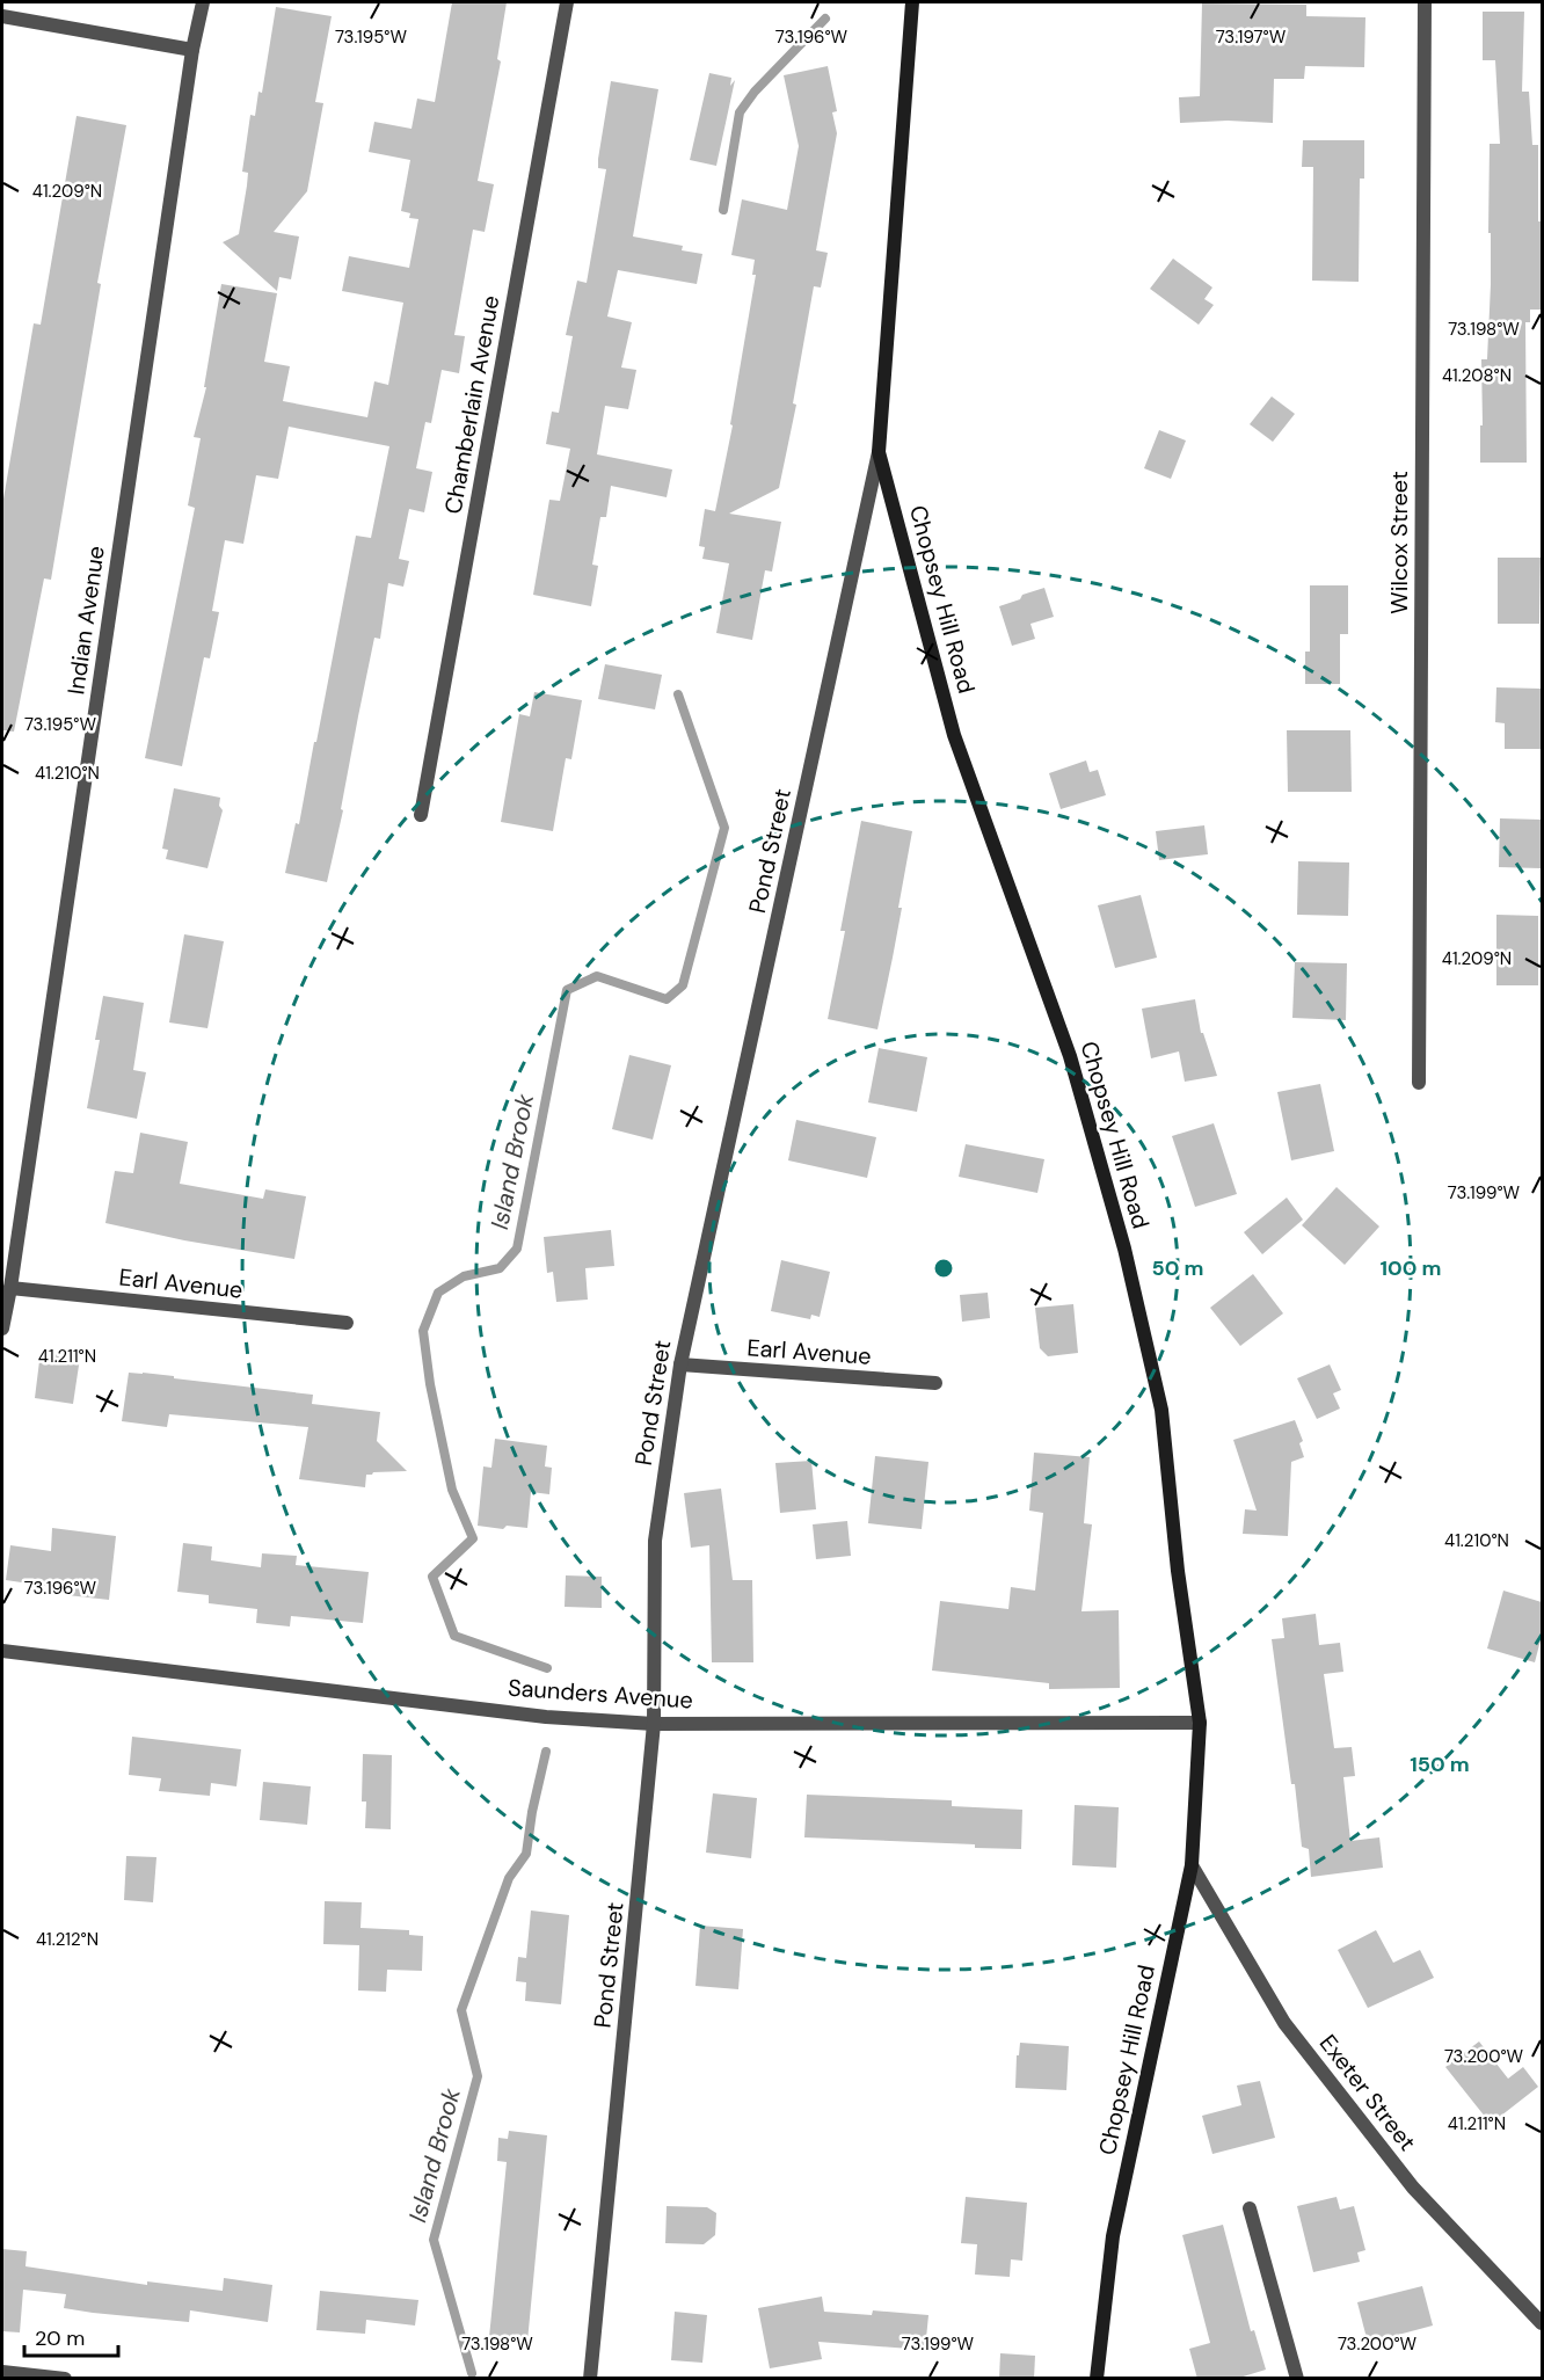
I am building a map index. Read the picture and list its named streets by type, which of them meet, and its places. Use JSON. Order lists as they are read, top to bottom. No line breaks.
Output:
{"streets":{"street":["Chamberlain Avenue","Wilcox Street","Chopsey Hill Road","Indian Avenue","Pond Street","Earl Avenue","Saunders Avenue","Exeter Street"]},"crossings":[["Chopsey Hill Road","Pond Street"],["Chopsey Hill Road","Saunders Avenue"],["Chopsey Hill Road","Exeter Street"],["Indian Avenue","Earl Avenue"],["Pond Street","Earl Avenue"],["Pond Street","Saunders Avenue"]],"water":["Island Brook"],"scale_bar":"20 m","coordinates":["73.195°W","73.196°W","73.197°W","41.209°N","73.198°W","41.208°N","41.210°N","73.199°W","41.211°N","41.212°N","73.200°W"],"rings":["50 m","100 m","150 m"]}
